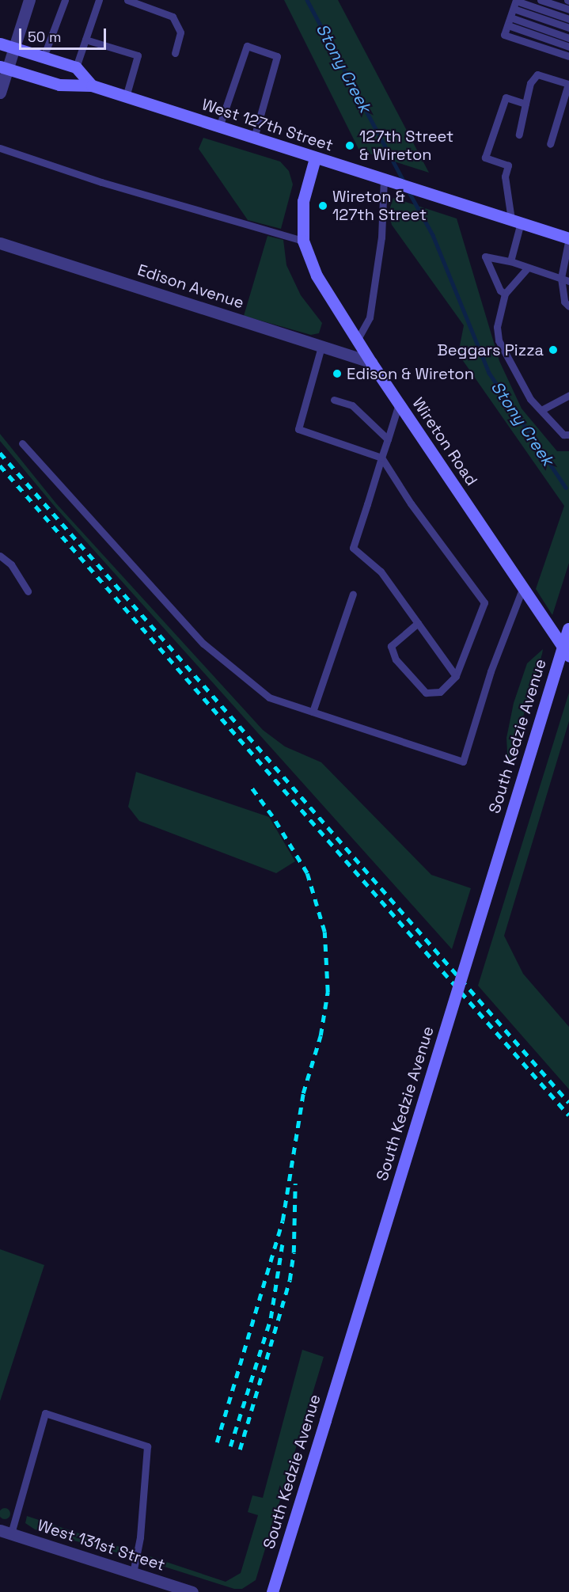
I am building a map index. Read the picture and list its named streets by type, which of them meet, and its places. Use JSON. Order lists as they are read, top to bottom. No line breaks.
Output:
{"streets":{"main road":["West 127th Street","Wireton Road","South Kedzie Avenue"],"street":["Edison Avenue","West 131st Street"]},"crossings":[["West 127th Street","Wireton Road"],["Edison Avenue","Wireton Road"]],"water":["Stony Creek"],"places":["127th Street & Wireton","Wireton & 127th Street","Beggars Pizza","Edison & Wireton"],"scale_bar":"50 m"}
